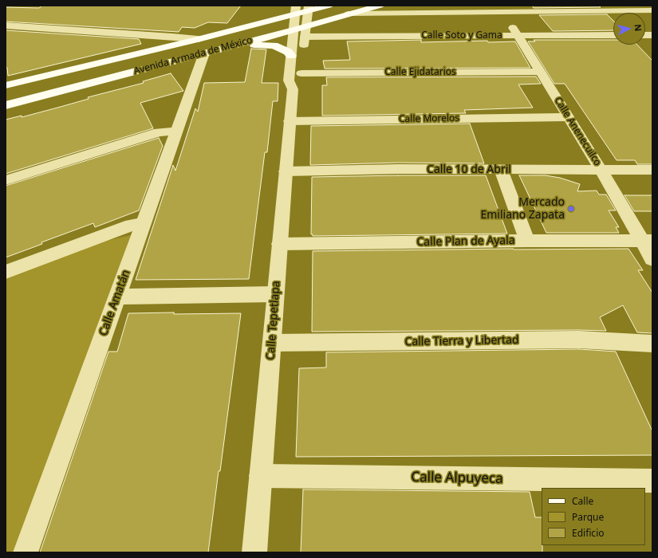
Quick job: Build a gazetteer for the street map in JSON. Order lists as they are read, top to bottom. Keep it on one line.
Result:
{"streets":{"main road":["Avenida Armada de México"],"street":["Calle Soto y Gama","Calle Ejidatarios","Calle Morelos","Calle Anenecuilco","Calle 10 de Abril","Calle Plan de Ayala","Calle Amatán","Calle Tepetlapa","Calle Tierra y Libertad","Calle Alpuyeca"]},"crossings":[["Calle Soto y Gama","Avenida Armada de México"],["Calle Soto y Gama","Calle Anenecuilco"],["Calle Soto y Gama","Calle Tepetlapa"],["Avenida Armada de México","Calle Amatán"],["Avenida Armada de México","Calle Tepetlapa"],["Calle Ejidatarios","Calle Anenecuilco"],["Calle Ejidatarios","Calle Tepetlapa"],["Calle Morelos","Calle Anenecuilco"],["Calle Morelos","Calle Tepetlapa"],["Calle Anenecuilco","Calle 10 de Abril"],["Calle Anenecuilco","Calle Plan de Ayala"],["Calle 10 de Abril","Calle Tepetlapa"],["Calle Plan de Ayala","Calle Tepetlapa"],["Calle Tepetlapa","Calle Tierra y Libertad"],["Calle Tepetlapa","Calle Alpuyeca"]],"places":["Mercado Emiliano Zapata"],"legend":["Calle","Parque","Edificio"],"north":"right"}
